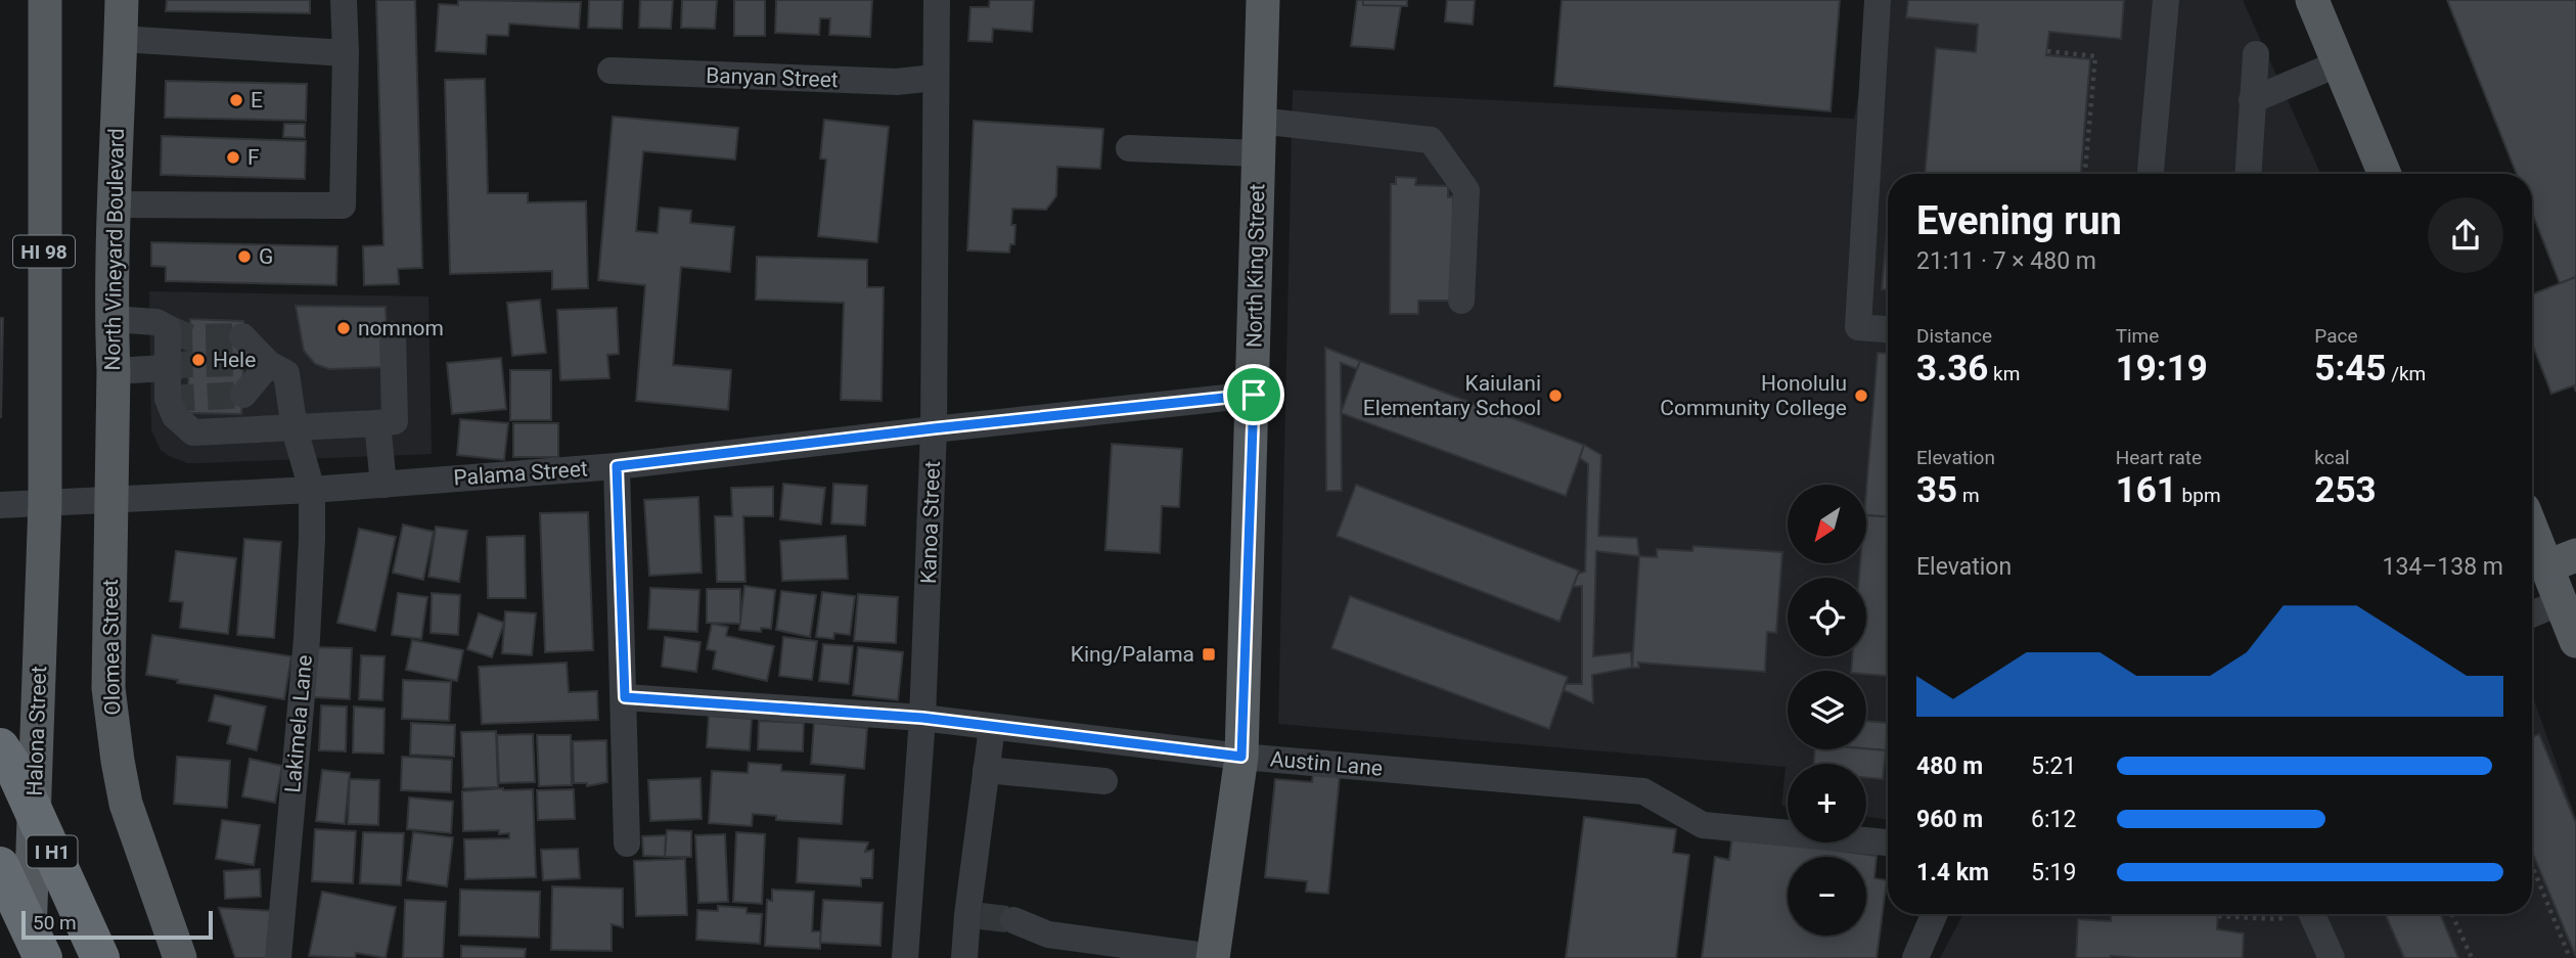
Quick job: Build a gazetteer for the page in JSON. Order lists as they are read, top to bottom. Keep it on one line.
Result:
{"streets":{"highway":["I H1"],"main road":["North Vineyard Boulevard","HI 98","North King Street","Olomea Street","Halona Street"],"street":["Banyan Street","Palama Street","Kanoa Street","Lakimela Lane","Austin Lane"]},"crossings":[["Banyan Street","Kanoa Street"],["North Vineyard Boulevard","Palama Street"],["North Vineyard Boulevard","Olomea Street"],["HI 98","Palama Street"],["HI 98","Halona Street"],["North King Street","Palama Street"],["North King Street","Austin Lane"],["Palama Street","Kanoa Street"],["Palama Street","Olomea Street"],["Palama Street","Lakimela Lane"],["Palama Street","Halona Street"],["Kanoa Street","Austin Lane"]],"places":{"other":["E","F","G","nomnom","Hele","Kaiulani Elementary School","Honolulu Community College"],"transit":["King/Palama"]},"scale_bar":"50 m","north":"bottom left","page":{"heading":["Evening run","21:11 · 7 × 480 m"],"stats":[["Distance","3.36 km"],["Time","19:19"],["Pace","5:45 /km"],["Elevation","35 m"],["Heart rate","161 bpm"],["kcal","253"]],"map_buttons":["+","−"],"chart":["Elevation","134–138 m"],"list":[{"name":"480 m","note":"5:21"},{"name":"960 m","note":"6:12"},{"name":"1.4 km","note":"5:19"}],"scale":"50 m"}}
